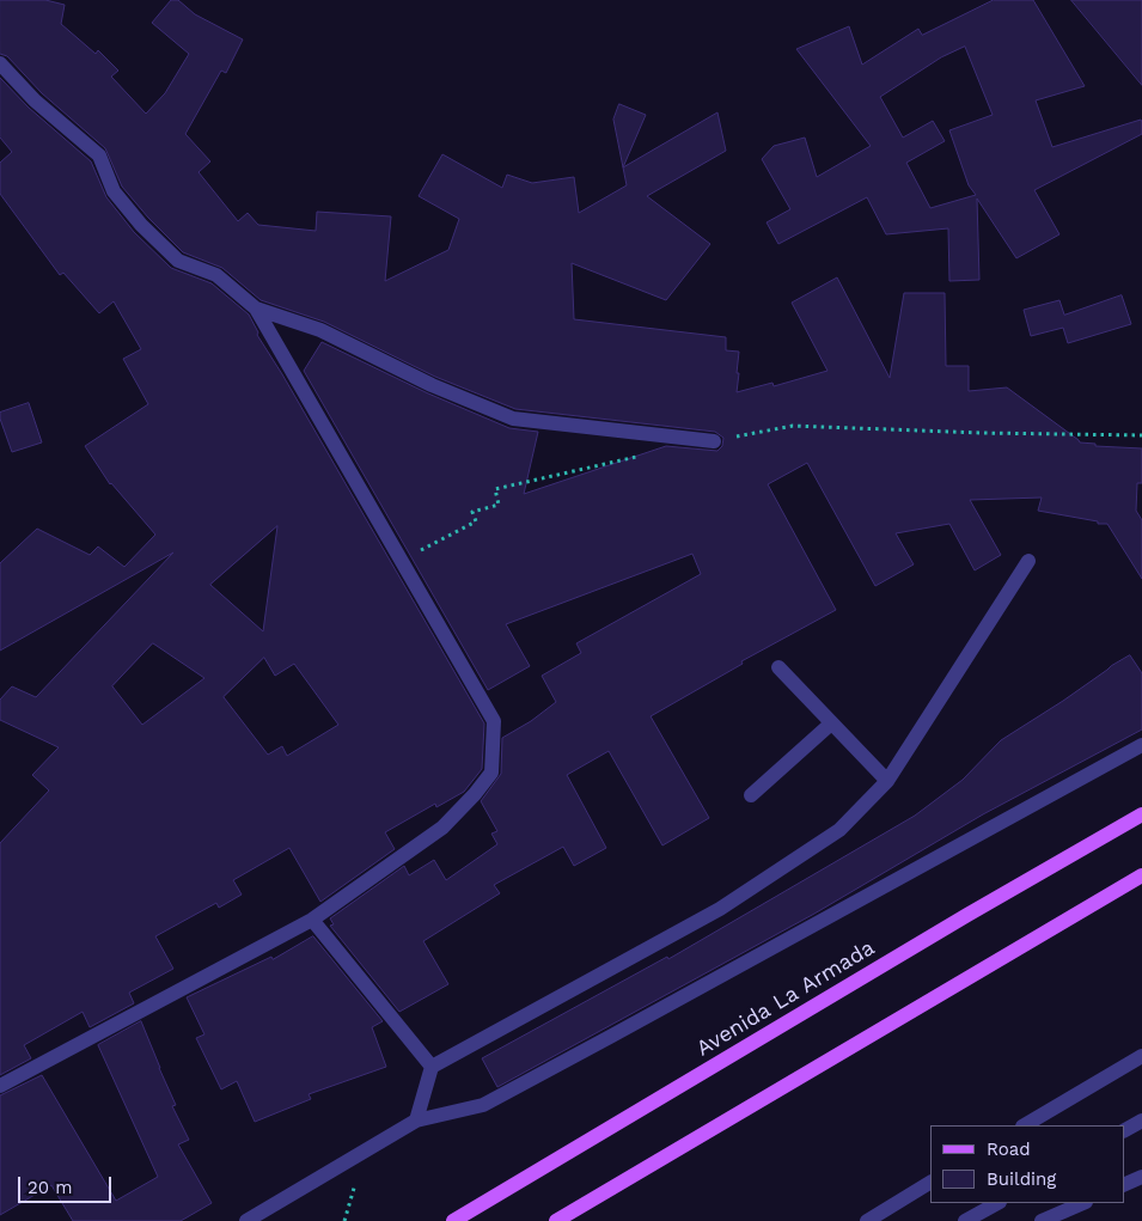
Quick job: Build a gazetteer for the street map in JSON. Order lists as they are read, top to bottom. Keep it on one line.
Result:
{"streets":{"main road":["Avenida La Armada"]},"legend":["Road","Building"],"scale_bar":"20 m"}
